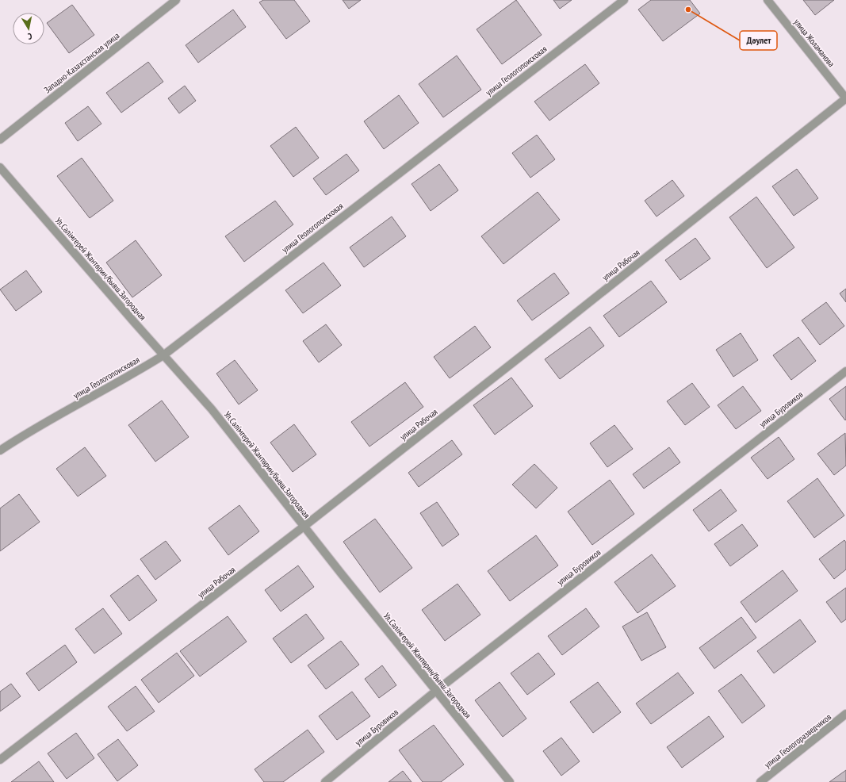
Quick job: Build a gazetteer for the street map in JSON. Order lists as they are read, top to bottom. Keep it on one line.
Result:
{"streets":{"street":["улица Жоламанова","Западно-Казахстанская улица","улица Геологопоисковая","улица Рабочая","Ул.Сәлімгерей Жантөрин/бывш.Загородная","улица Буровиков","улица Геологоразведчиков"]},"crossings":[["улица Жоламанова","улица Рабочая"],["улица Геологопоисковая","Ул.Сәлімгерей Жантөрин/бывш.Загородная"],["улица Рабочая","Ул.Сәлімгерей Жантөрин/бывш.Загородная"],["Ул.Сәлімгерей Жантөрин/бывш.Загородная","улица Буровиков"]],"places":["Дәулет"],"north":"bottom"}
